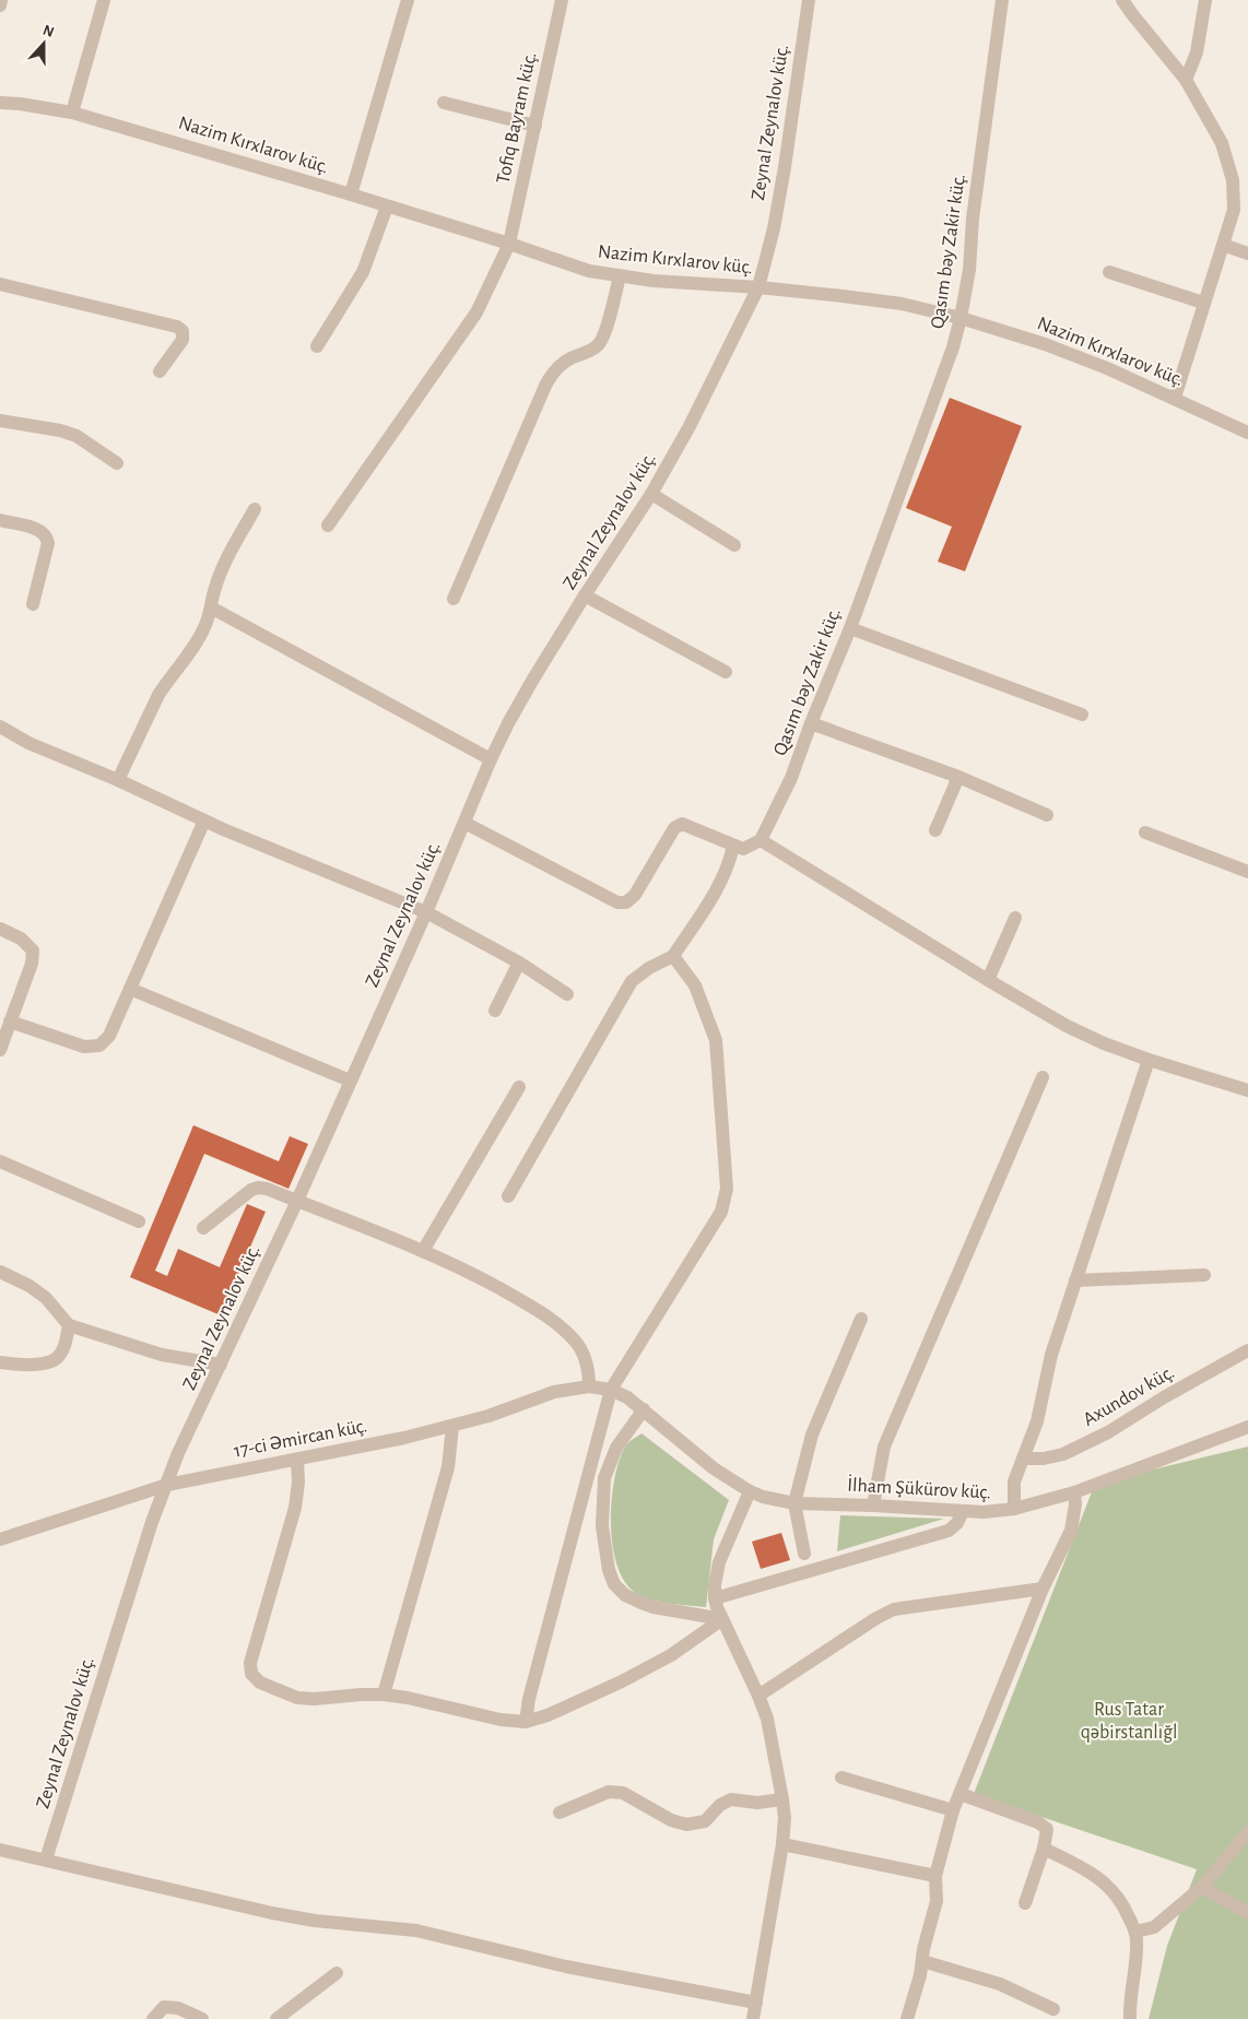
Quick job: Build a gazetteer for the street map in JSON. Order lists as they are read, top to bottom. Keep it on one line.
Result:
{"streets":{"street":["Tofiq Bayram küç.","Zeynal Zeynalov küç.","Nazim Kırxlarov küç.","Qasım bəy Zakir küç.","Axundov küç.","17-ci Əmircan küç.","İlham Şükürov küç."]},"crossings":[["Tofiq Bayram küç.","Nazim Kırxlarov küç."],["Zeynal Zeynalov küç.","Nazim Kırxlarov küç."],["Zeynal Zeynalov küç.","17-ci Əmircan küç."],["Nazim Kırxlarov küç.","Qasım bəy Zakir küç."],["17-ci Əmircan küç.","İlham Şükürov küç."]],"parks":["Rus Tatar qəbirstanlığl"],"north":"top"}
